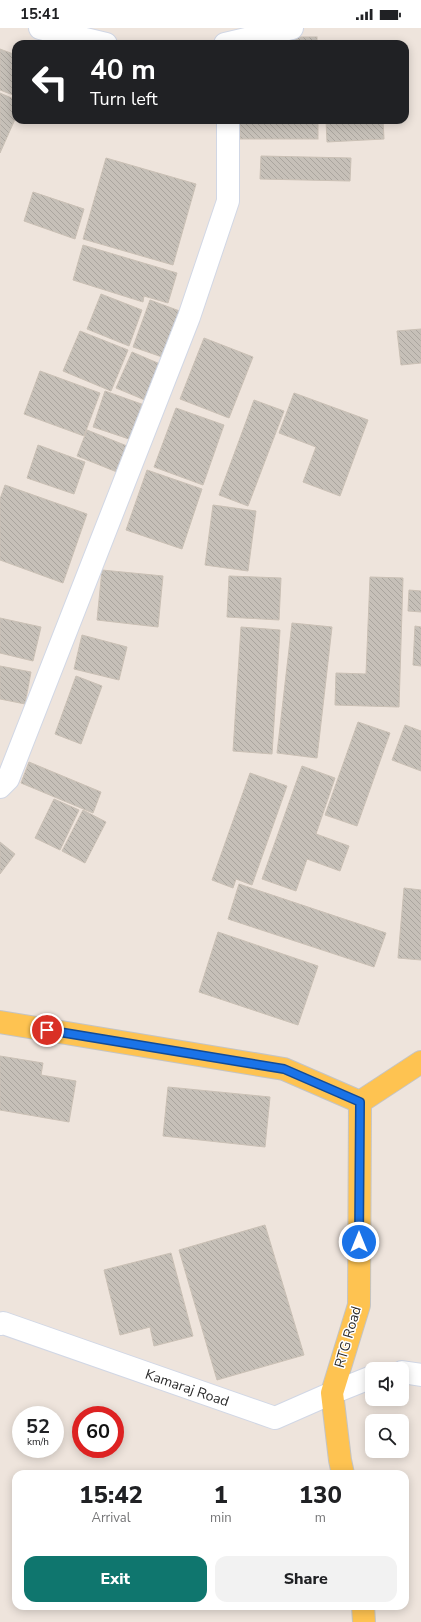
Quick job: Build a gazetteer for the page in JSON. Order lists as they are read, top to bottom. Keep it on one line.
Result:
{"streets":{"main road":["RTG Road"],"street":["Kamaraj Road"]},"crossings":[["RTG Road","Kamaraj Road"]],"page":{"status":"15:41","turn":["40 m","Turn left"],"speed":"52 km/h","limit":"60","eta":["15:42","Arrival","1","min","130","m"],"buttons":["Exit","Share"]}}
